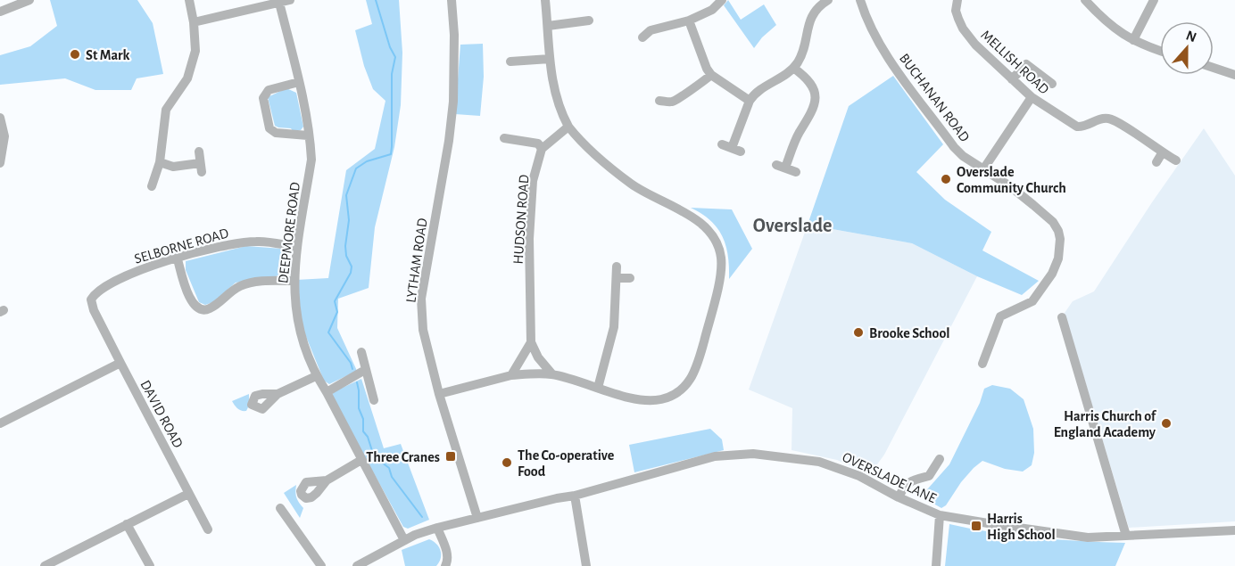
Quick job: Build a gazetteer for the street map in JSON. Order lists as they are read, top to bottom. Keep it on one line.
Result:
{"streets":{"street":["MELLISH ROAD","BUCHANAN ROAD","HUDSON ROAD","DEEPMORE ROAD","SELBORNE ROAD","LYTHAM ROAD","DAVID ROAD","OVERSLADE LANE"]},"crossings":[["DEEPMORE ROAD","SELBORNE ROAD"],["DEEPMORE ROAD","OVERSLADE LANE"],["SELBORNE ROAD","DAVID ROAD"],["LYTHAM ROAD","OVERSLADE LANE"]],"districts":["Overslade"],"places":{"other":["St Mark","Overslade Community Church","Brooke School","Harris Church of England Academy","The Co-operative Food"],"transit":["Three Cranes","Harris High School"]},"north":"top"}
